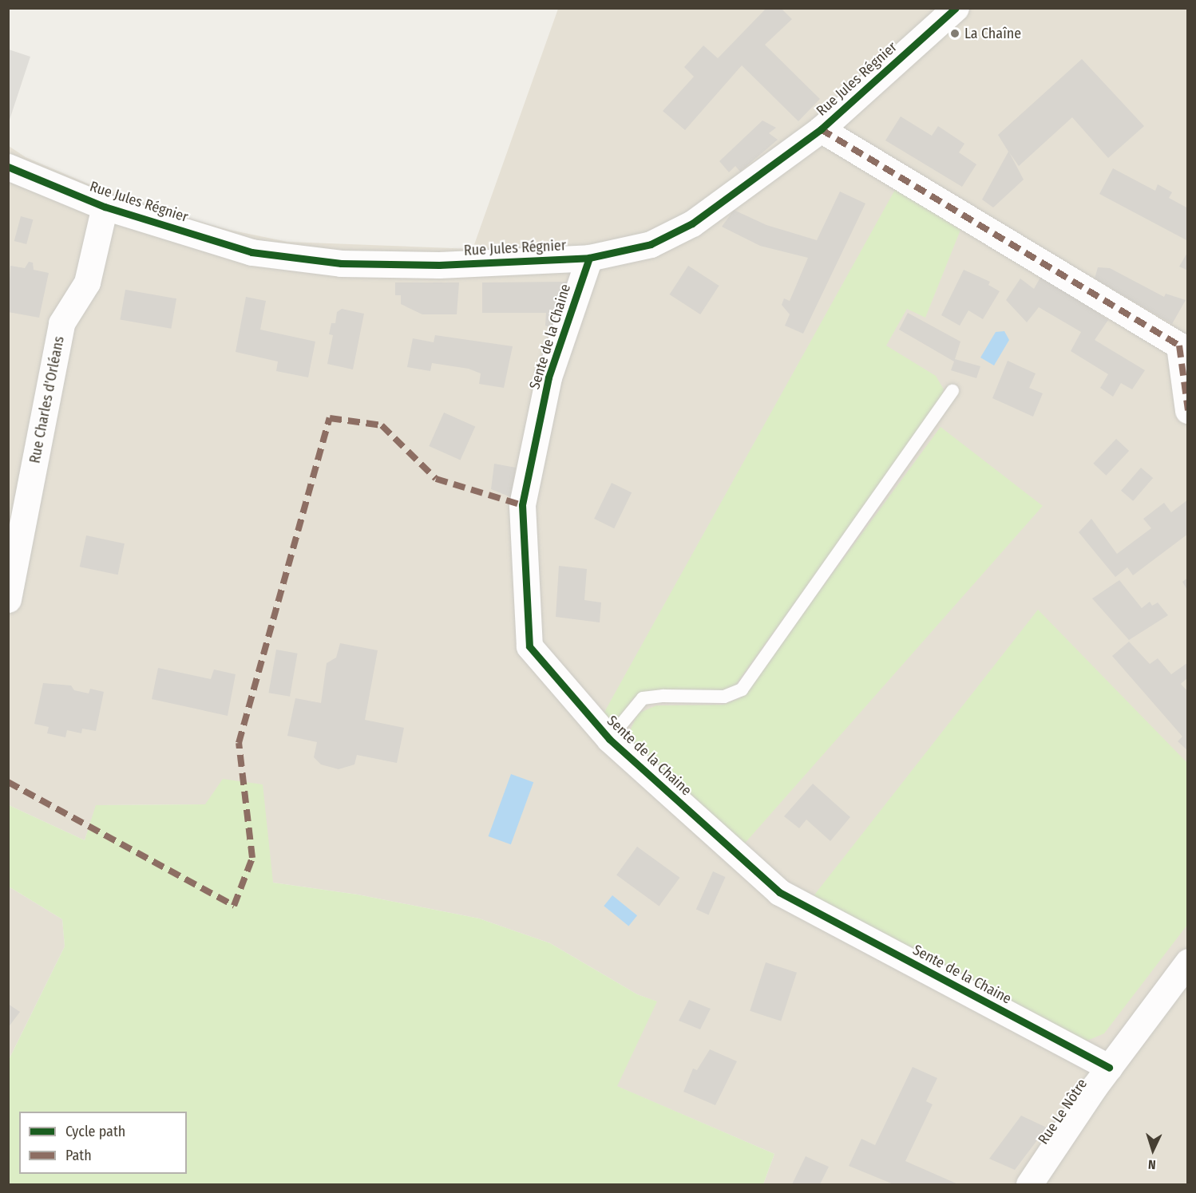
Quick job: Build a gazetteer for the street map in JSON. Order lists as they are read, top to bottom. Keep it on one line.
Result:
{"streets":{"street":["Rue Jules Régnier","Sente de la Chaine","Rue Charles d'Orléans","Rue Le Nôtre"]},"crossings":[["Rue Jules Régnier","Sente de la Chaine"],["Rue Jules Régnier","Rue Charles d'Orléans"],["Sente de la Chaine","Rue Le Nôtre"]],"places":["La Chaîne"],"legend":["Cycle path","Path"],"north":"bottom"}
